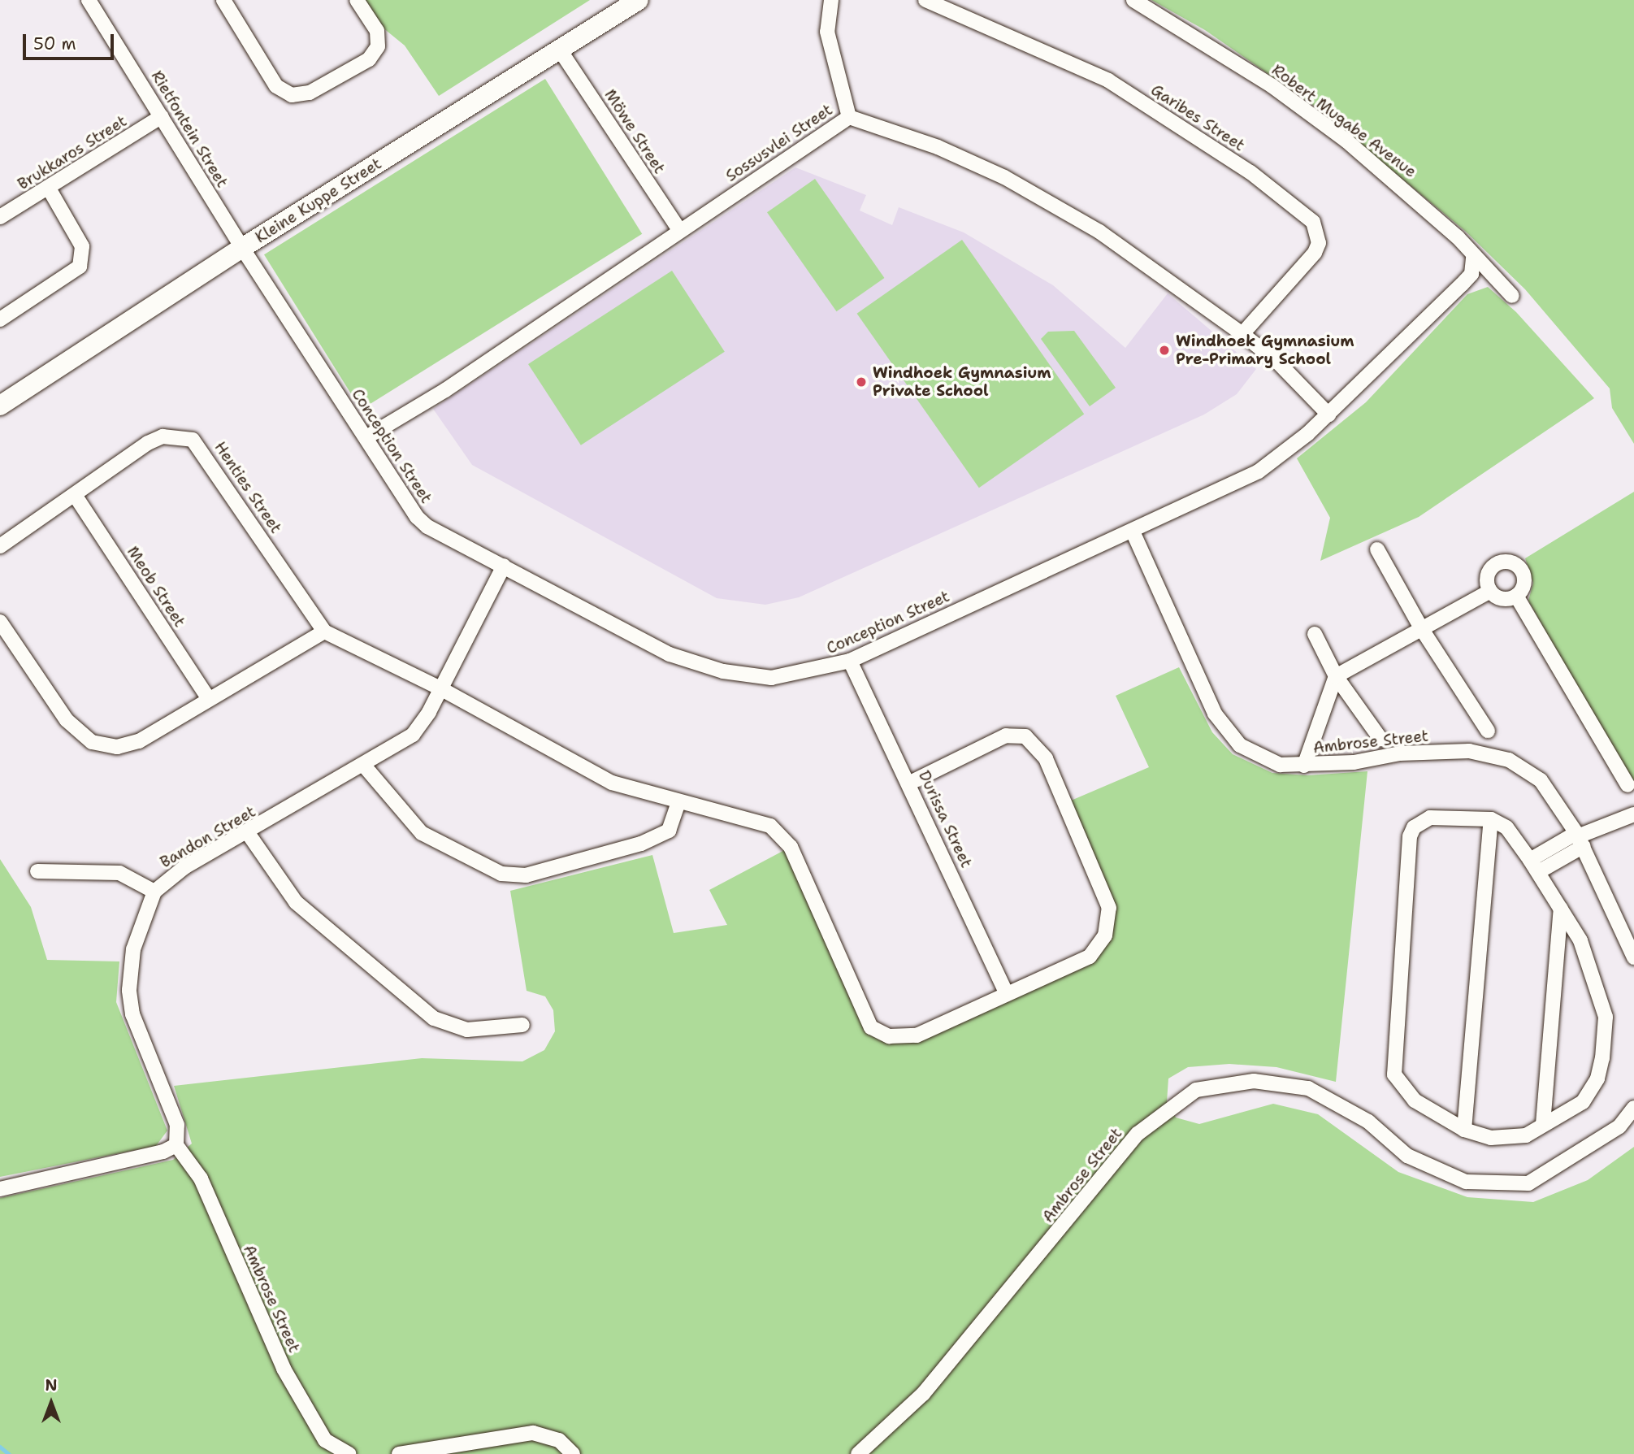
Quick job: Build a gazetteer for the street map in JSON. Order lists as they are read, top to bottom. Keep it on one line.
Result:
{"streets":{"street":["Garibes Street","Robert Mugabe Avenue","Rietfontein Street","Möwe Street","Sossusvlei Street","Brukkaros Street","Kleine Kuppe Street","Conception Street","Henties Street","Meob Street","Ambrose Street","Durissa Street","Bandon Street"]},"crossings":[["Garibes Street","Sossusvlei Street"],["Robert Mugabe Avenue","Conception Street"],["Rietfontein Street","Brukkaros Street"],["Rietfontein Street","Kleine Kuppe Street"],["Rietfontein Street","Conception Street"],["Möwe Street","Sossusvlei Street"],["Möwe Street","Kleine Kuppe Street"],["Sossusvlei Street","Conception Street"],["Kleine Kuppe Street","Conception Street"],["Conception Street","Ambrose Street"],["Conception Street","Durissa Street"],["Conception Street","Bandon Street"],["Henties Street","Meob Street"],["Henties Street","Durissa Street"],["Henties Street","Bandon Street"],["Ambrose Street","Bandon Street"]],"places":["Windhoek Gymnasium Pre-Primary School","Windhoek Gymnasium Private School"],"scale_bar":"50 m","north":"top"}
